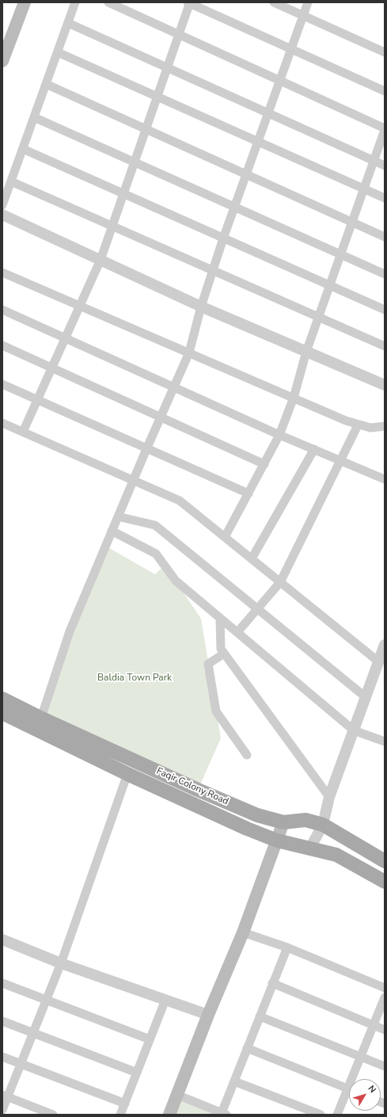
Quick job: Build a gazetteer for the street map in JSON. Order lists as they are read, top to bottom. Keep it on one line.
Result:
{"streets":{"main road":["Faqir Colony Road"]},"parks":["Baldia Town Park"],"north":"top right"}
